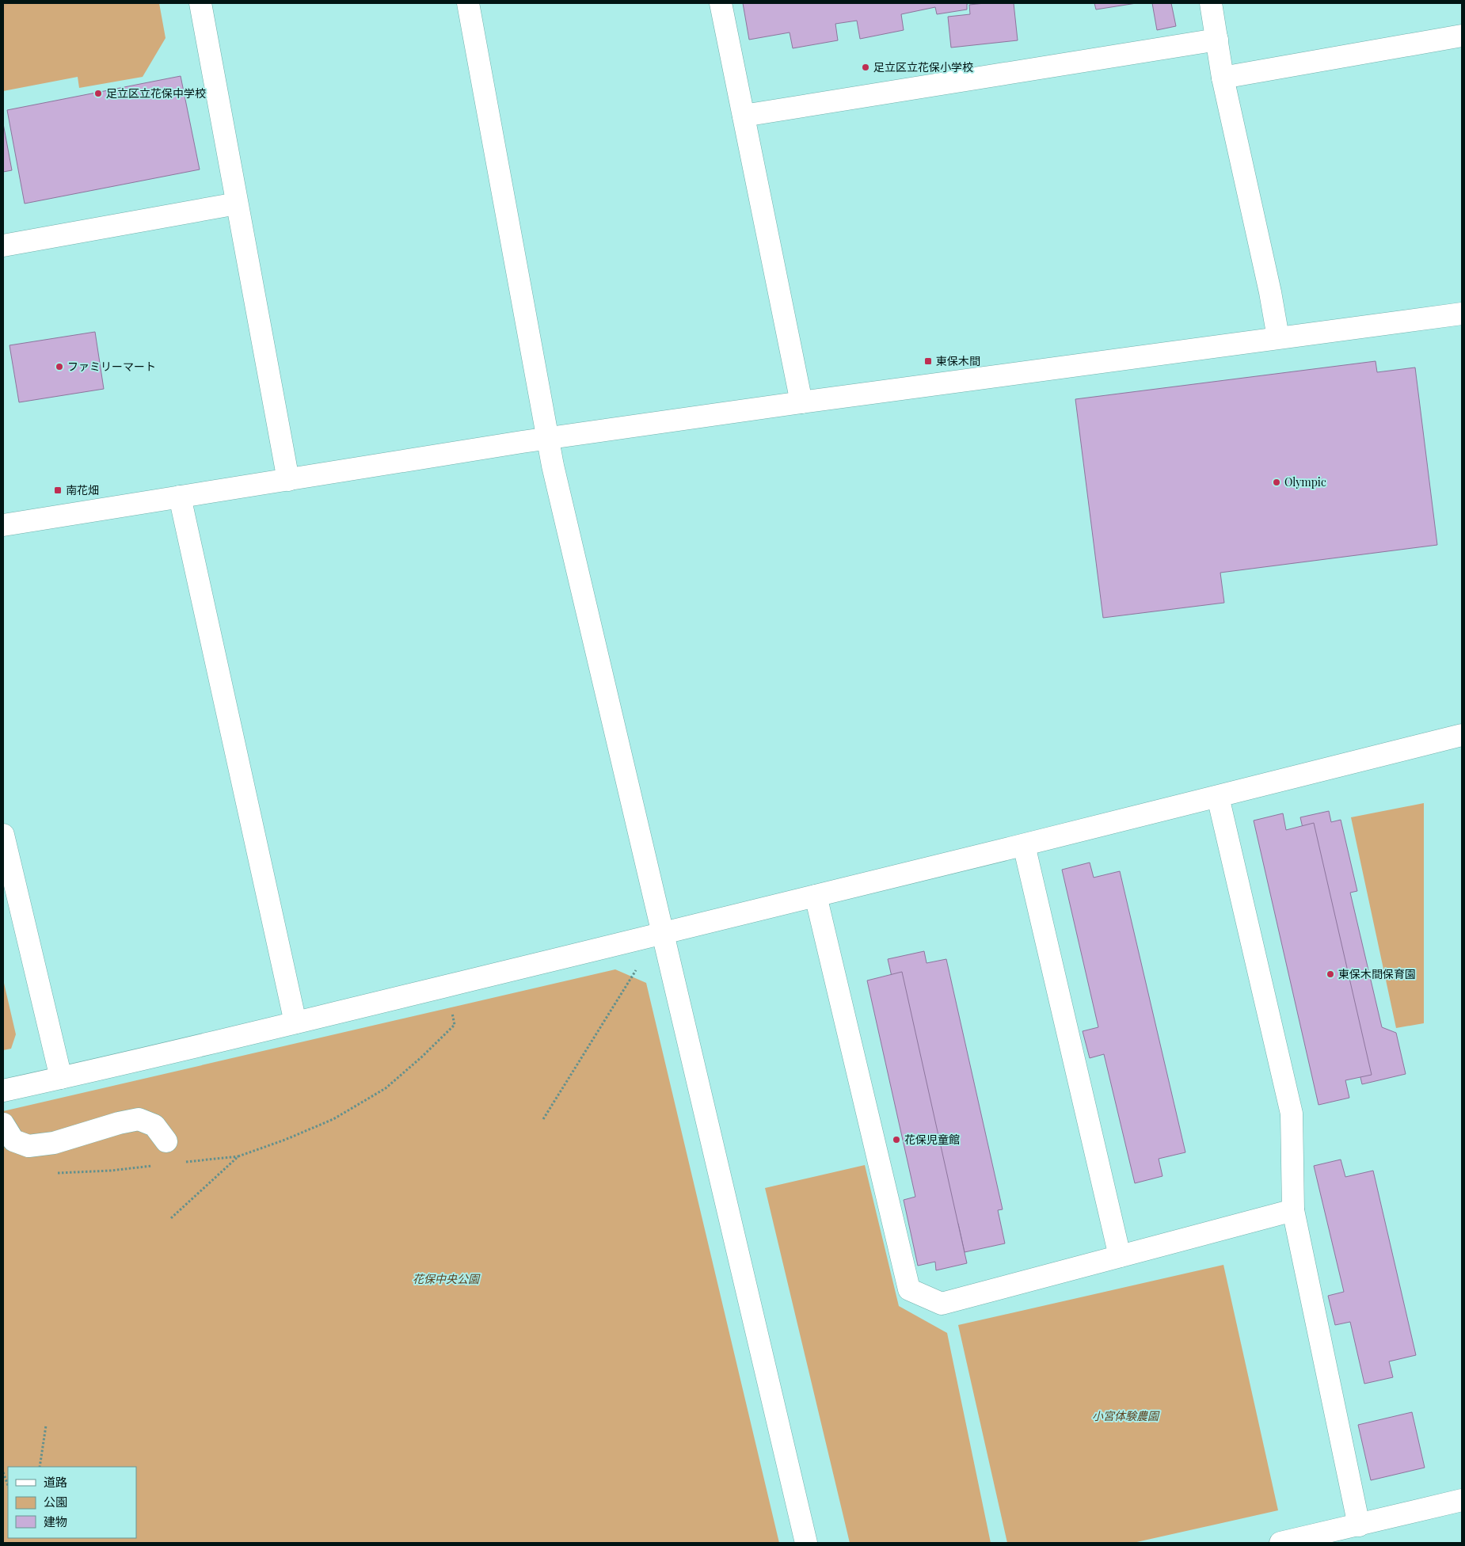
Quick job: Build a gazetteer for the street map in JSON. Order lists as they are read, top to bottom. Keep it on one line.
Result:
{"parks":["花保中央公園","小宮体験農園"],"places":{"other":["足立区立花保小学校","足立区立花保中学校","ファミリーマート","Olympic","東保木間保育園","花保児童館"],"transit":["東保木間","南花畑"]},"legend":["道路","公園","建物"]}
